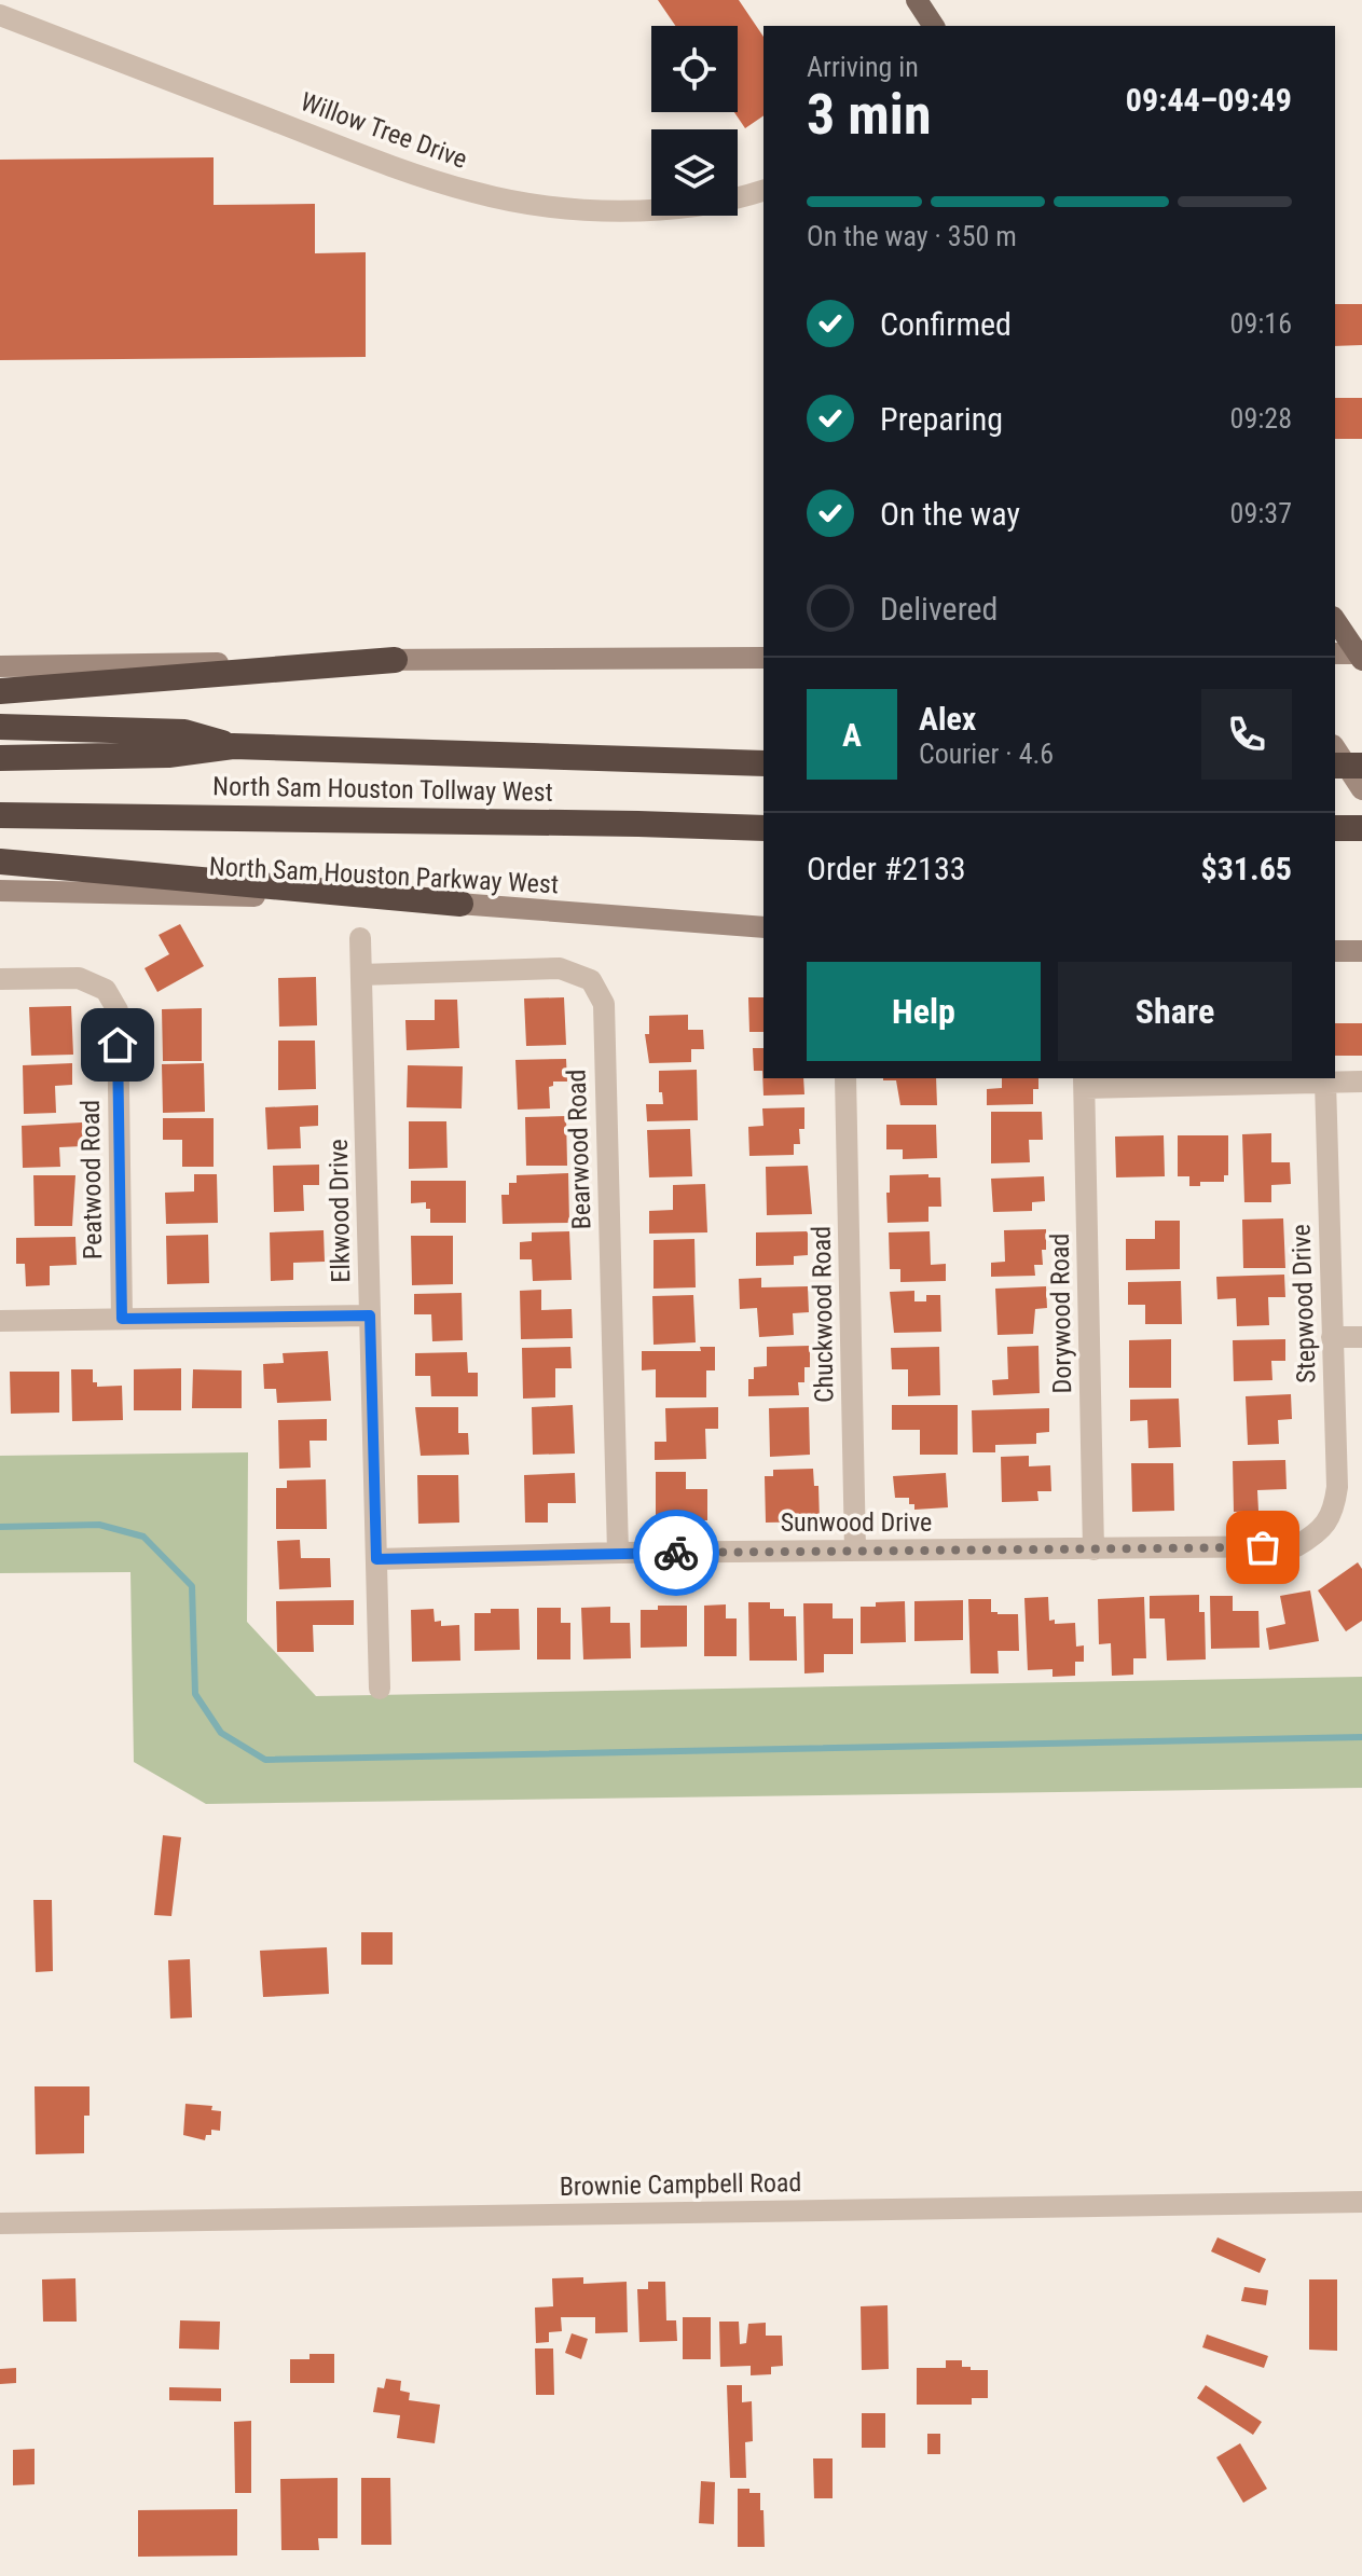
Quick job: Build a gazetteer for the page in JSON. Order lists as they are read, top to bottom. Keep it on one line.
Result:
{"streets":{"highway":["North Sam Houston Tollway West"],"main road":["North Sam Houston Parkway West"],"street":["Willow Tree Drive","Bearwood Road","Peatwood Road","Elkwood Drive","Stepwood Drive","Dorywood Road","Chuckwood Road","Sunwood Drive","Brownie Campbell Road"]},"crossings":[["Bearwood Road","Elkwood Drive"],["Bearwood Road","Sunwood Drive"],["Elkwood Drive","Sunwood Drive"],["Stepwood Drive","Sunwood Drive"],["Dorywood Road","Sunwood Drive"],["Chuckwood Road","Sunwood Drive"]],"page":{"heading":["3 min","Arriving in","09:44–09:49"],"panel":["Alex","Courier · 4.6","Order #2133","$31.65"],"bar":"On the way · 350 m","list":[["Confirmed","09:16"],["Preparing","09:28"],["On the way","09:37"],"Delivered"],"round":"A","buttons":["Help","Share"]}}
